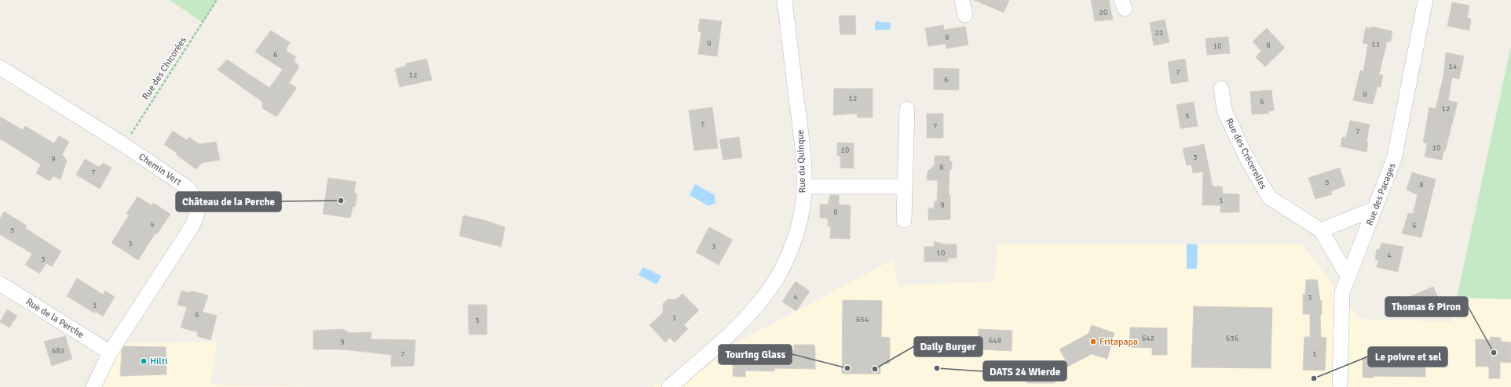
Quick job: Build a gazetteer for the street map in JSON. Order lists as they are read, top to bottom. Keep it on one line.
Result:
{"streets":{"street":["Rue des Crécerelles","Rue du Quinque","Chemin Vert","Rue des Pacages","Rue de la Perche"],"path":["Rue des Chicorées"]},"crossings":[["Rue des Chicorées","Chemin Vert"],["Rue des Crécerelles","Rue des Pacages"],["Chemin Vert","Rue de la Perche"]],"places":["Château de la Perche","Fritapapa","Thomas & Piron","Hilti","Touring Glass","DATS 24 Wierde","Daily Burger","Le poivre et sel"],"house_numbers":["20","22","8","9","11","8","10","6","14","7","12","6","9","12","6","12","5","7","7","7","10","10","3","9","8","7","5","8","1","9","8","5","6","5","3","3","10","4","3","4","3","1","6","1","654","5","642","636","648","9","682","7","1"]}
